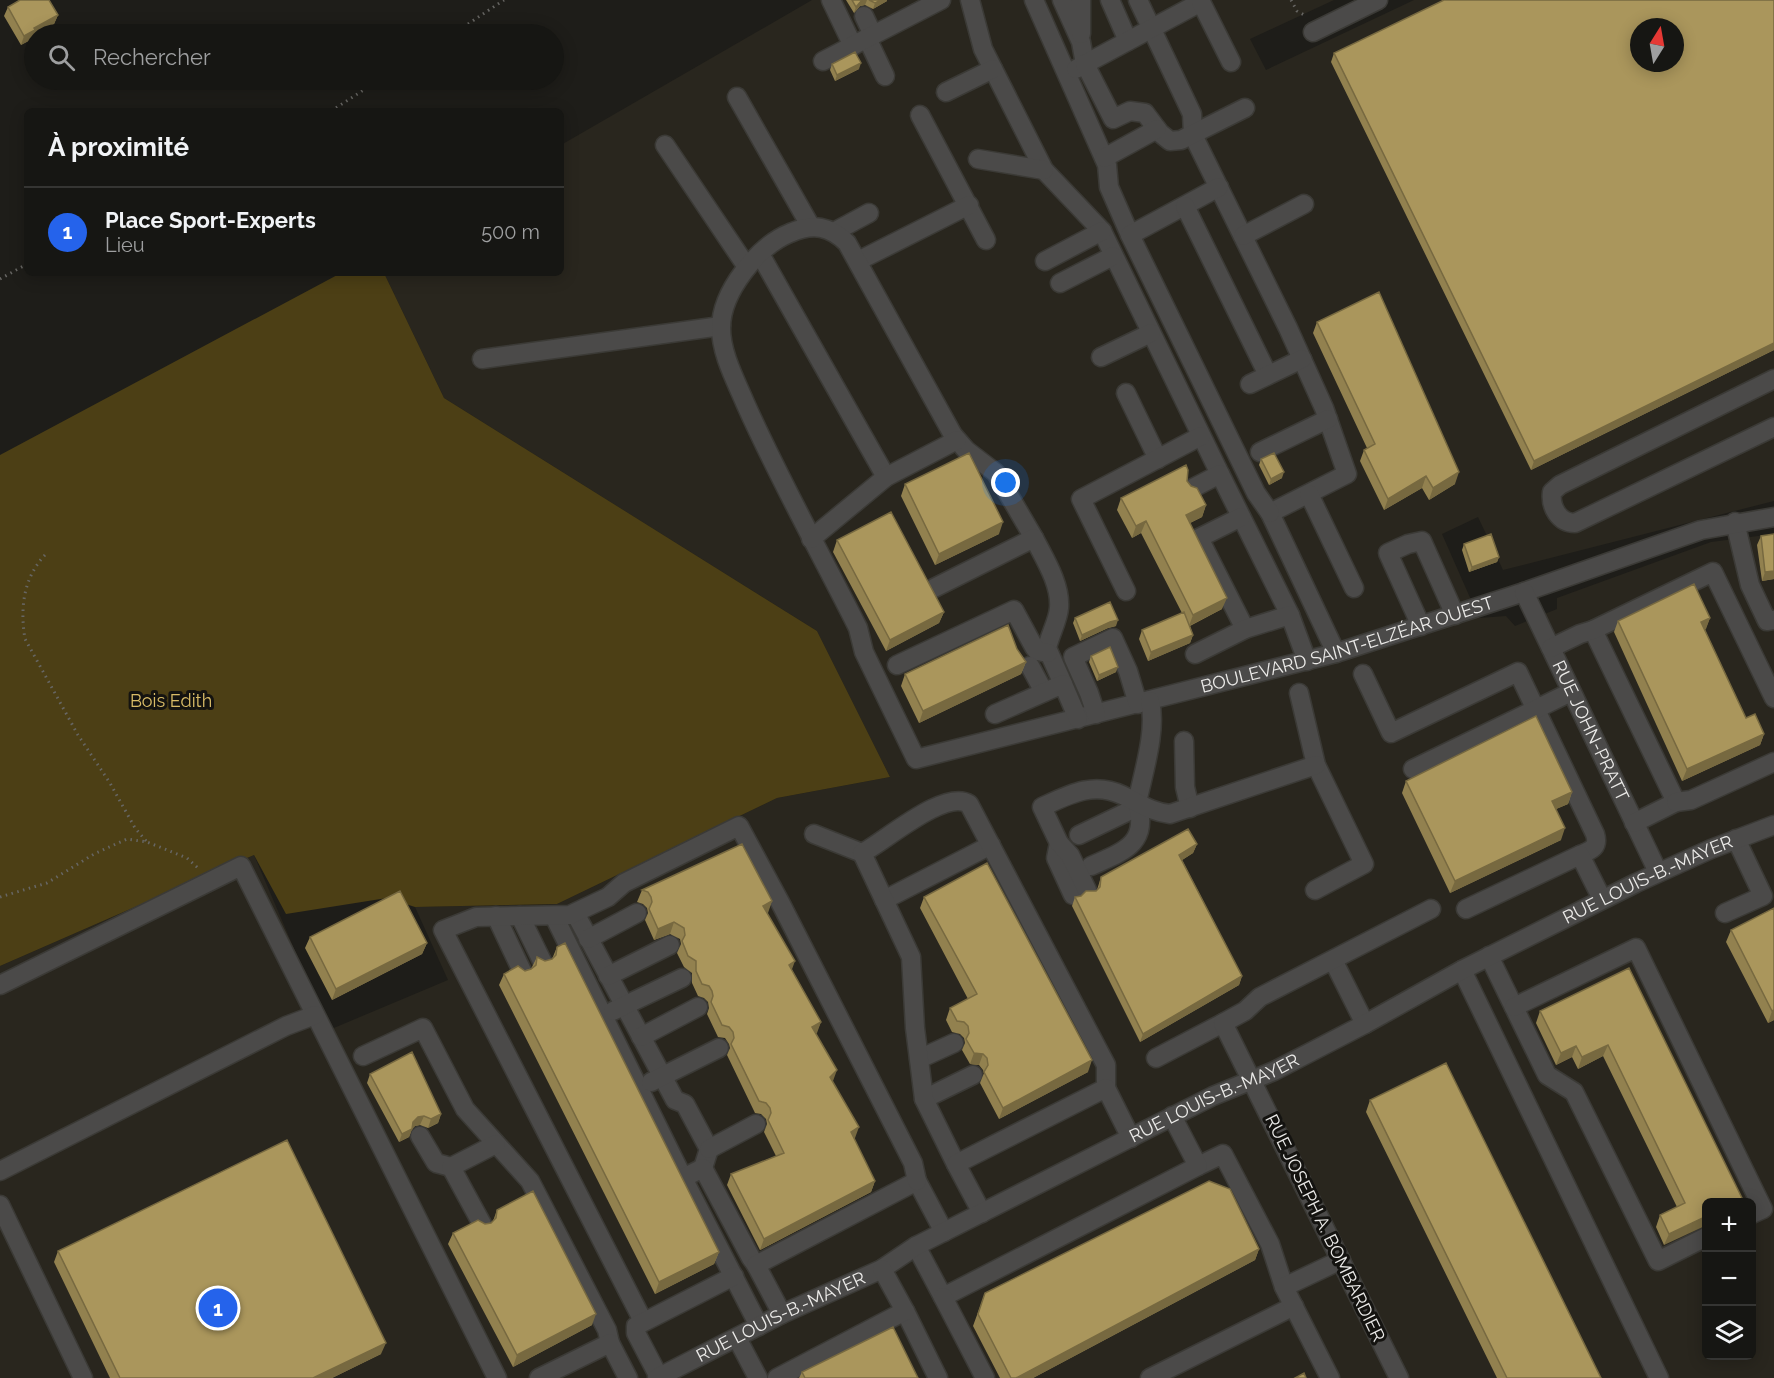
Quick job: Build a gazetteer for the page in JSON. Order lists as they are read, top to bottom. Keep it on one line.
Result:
{"streets":{"street":["BOULEVARD SAINT-ELZÉAR OUEST","RUE JOHN-PRATT","RUE LOUIS-B.-MAYER","RUE JOSEPH A. BOMBARDIER"]},"crossings":[["BOULEVARD SAINT-ELZÉAR OUEST","RUE JOHN-PRATT"],["RUE JOHN-PRATT","RUE LOUIS-B.-MAYER"],["RUE LOUIS-B.-MAYER","RUE JOSEPH A. BOMBARDIER"]],"parks":["Bois Edith"],"north":"top","page":{"search":"Rechercher","heading":"À proximité","list":[{"mark":"1","name":"Place Sport-Experts","note":"Lieu","value":"500 m"}],"map_buttons":["+","−"],"pins":"1"}}
